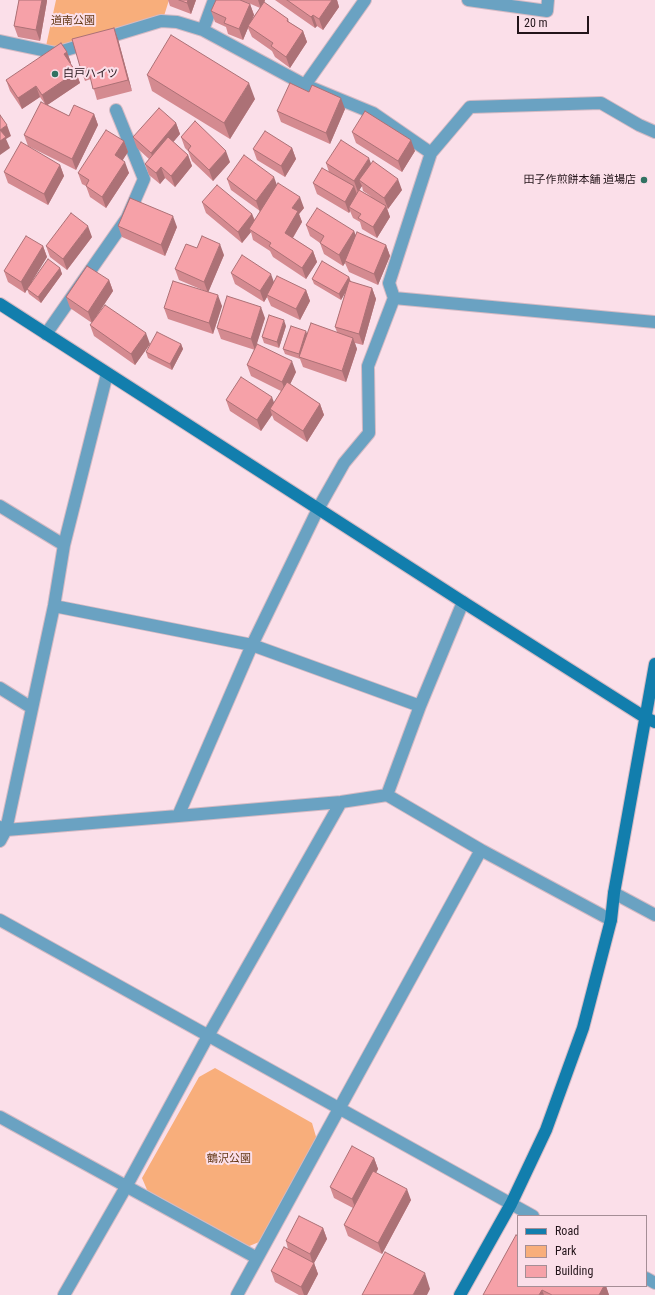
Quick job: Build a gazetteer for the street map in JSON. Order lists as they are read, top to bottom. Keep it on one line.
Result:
{"parks":["道南公園","鶴沢公園"],"places":["白戸ハイツ","田子作煎餅本舗 道場店"],"legend":["Road","Park","Building"],"scale_bar":"20 m"}
